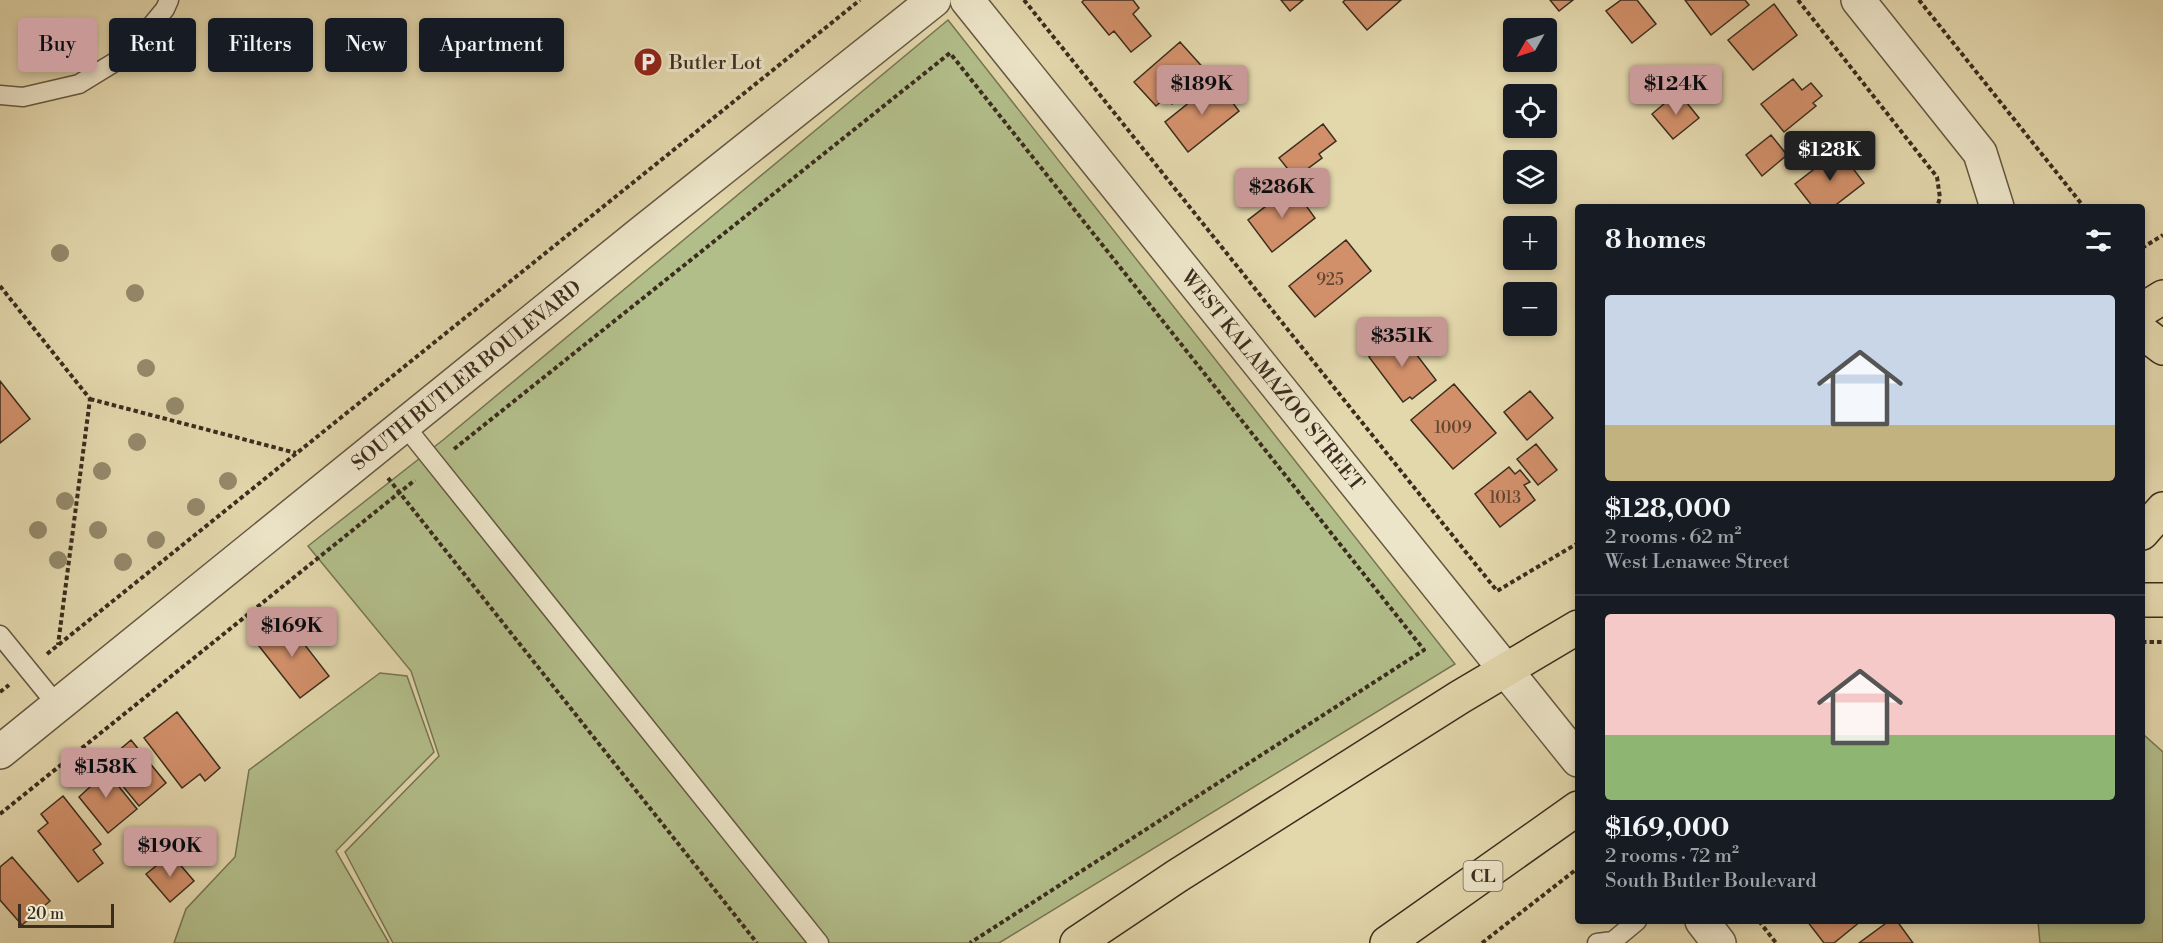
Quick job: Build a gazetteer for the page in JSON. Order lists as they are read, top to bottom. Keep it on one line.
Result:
{"streets":{"main road":["CL"],"street":["SOUTH BUTLER BOULEVARD","WEST KALAMAZOO STREET"]},"places":{"parking":["Butler Lot"]},"house_numbers":["925","1009","1013"],"scale_bar":"20 m","north":"bottom left","page":{"map_buttons":["+","−"],"chip":["Buy","Rent","Filters","New","Apartment"],"price":["$189K","$124K","$128K","$286K","$351K","$169K","$158K","$190K"],"heading":"8 homes","list":[{"name":"$128,000","note":"2 rooms · 62 m² · West Lenawee Street"},{"name":"$169,000","note":"2 rooms · 72 m² · South Butler Boulevard"}],"scale":"20 m"}}
